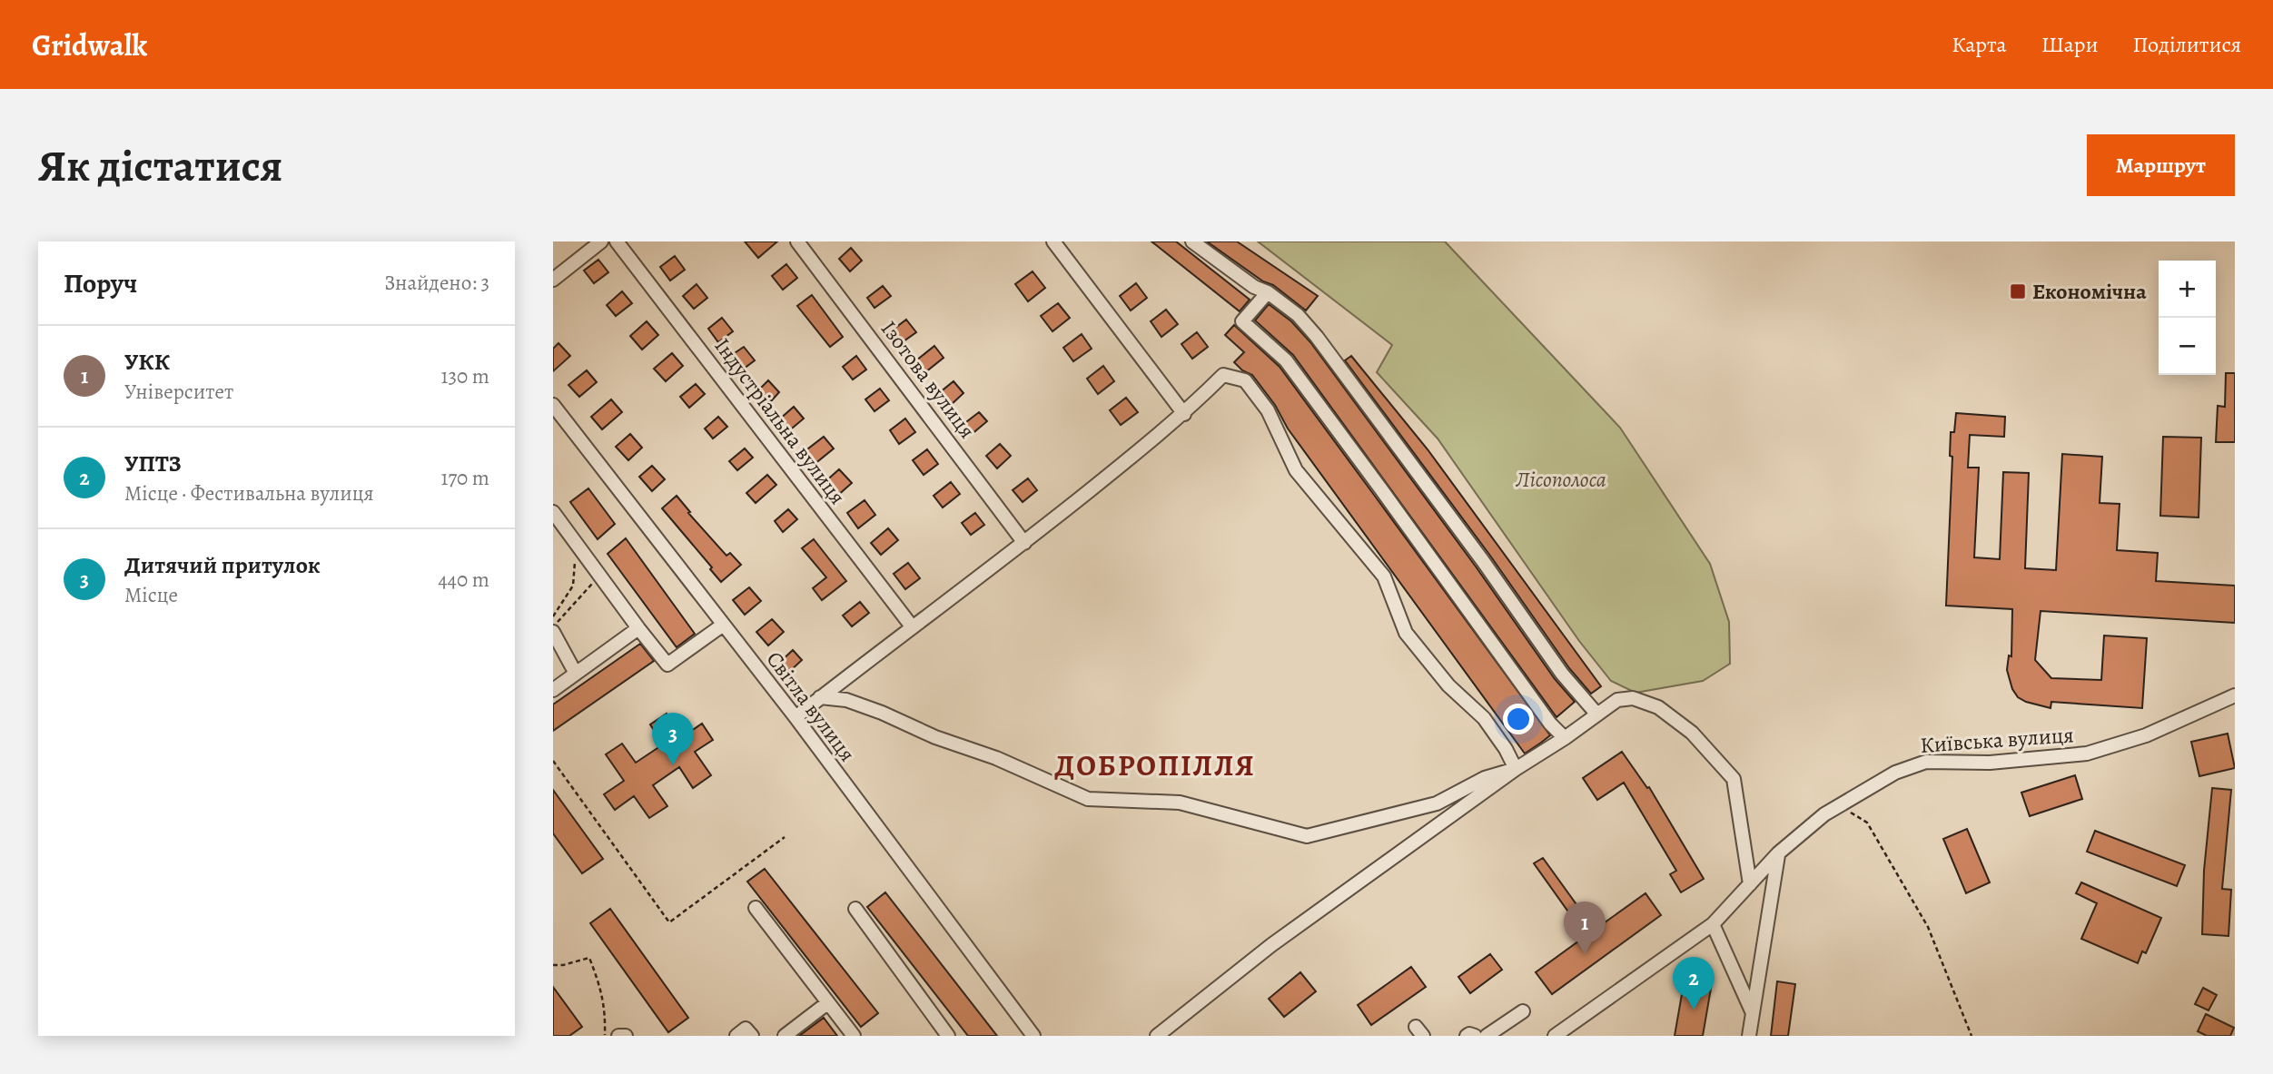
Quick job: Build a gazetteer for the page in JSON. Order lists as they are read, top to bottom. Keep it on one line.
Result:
{"streets":{"street":["Ізотова вулиця","Індустріальна вулиця","Світла вулиця","Київська вулиця"]},"districts":["ДОБРОПІЛЛЯ"],"parks":["Лісополоса"],"places":{"transit":["Економічна"]},"page":{"header":"Gridwalk","nav":["Карта","Шари","Поділитися"],"buttons":"Маршрут","title":"Як дістатися","heading":["Поруч","Знайдено: 3"],"map_buttons":["+","−"],"list":[{"mark":"1","name":"УКК","note":"Університет","value":"130 m"},{"mark":"2","name":"УПТЗ","note":"Місце · Фестивальна вулиця","value":"170 m"},{"mark":"3","name":"Дитячий притулок","note":"Місце","value":"440 m"}],"pins":["3","1","2"]}}
